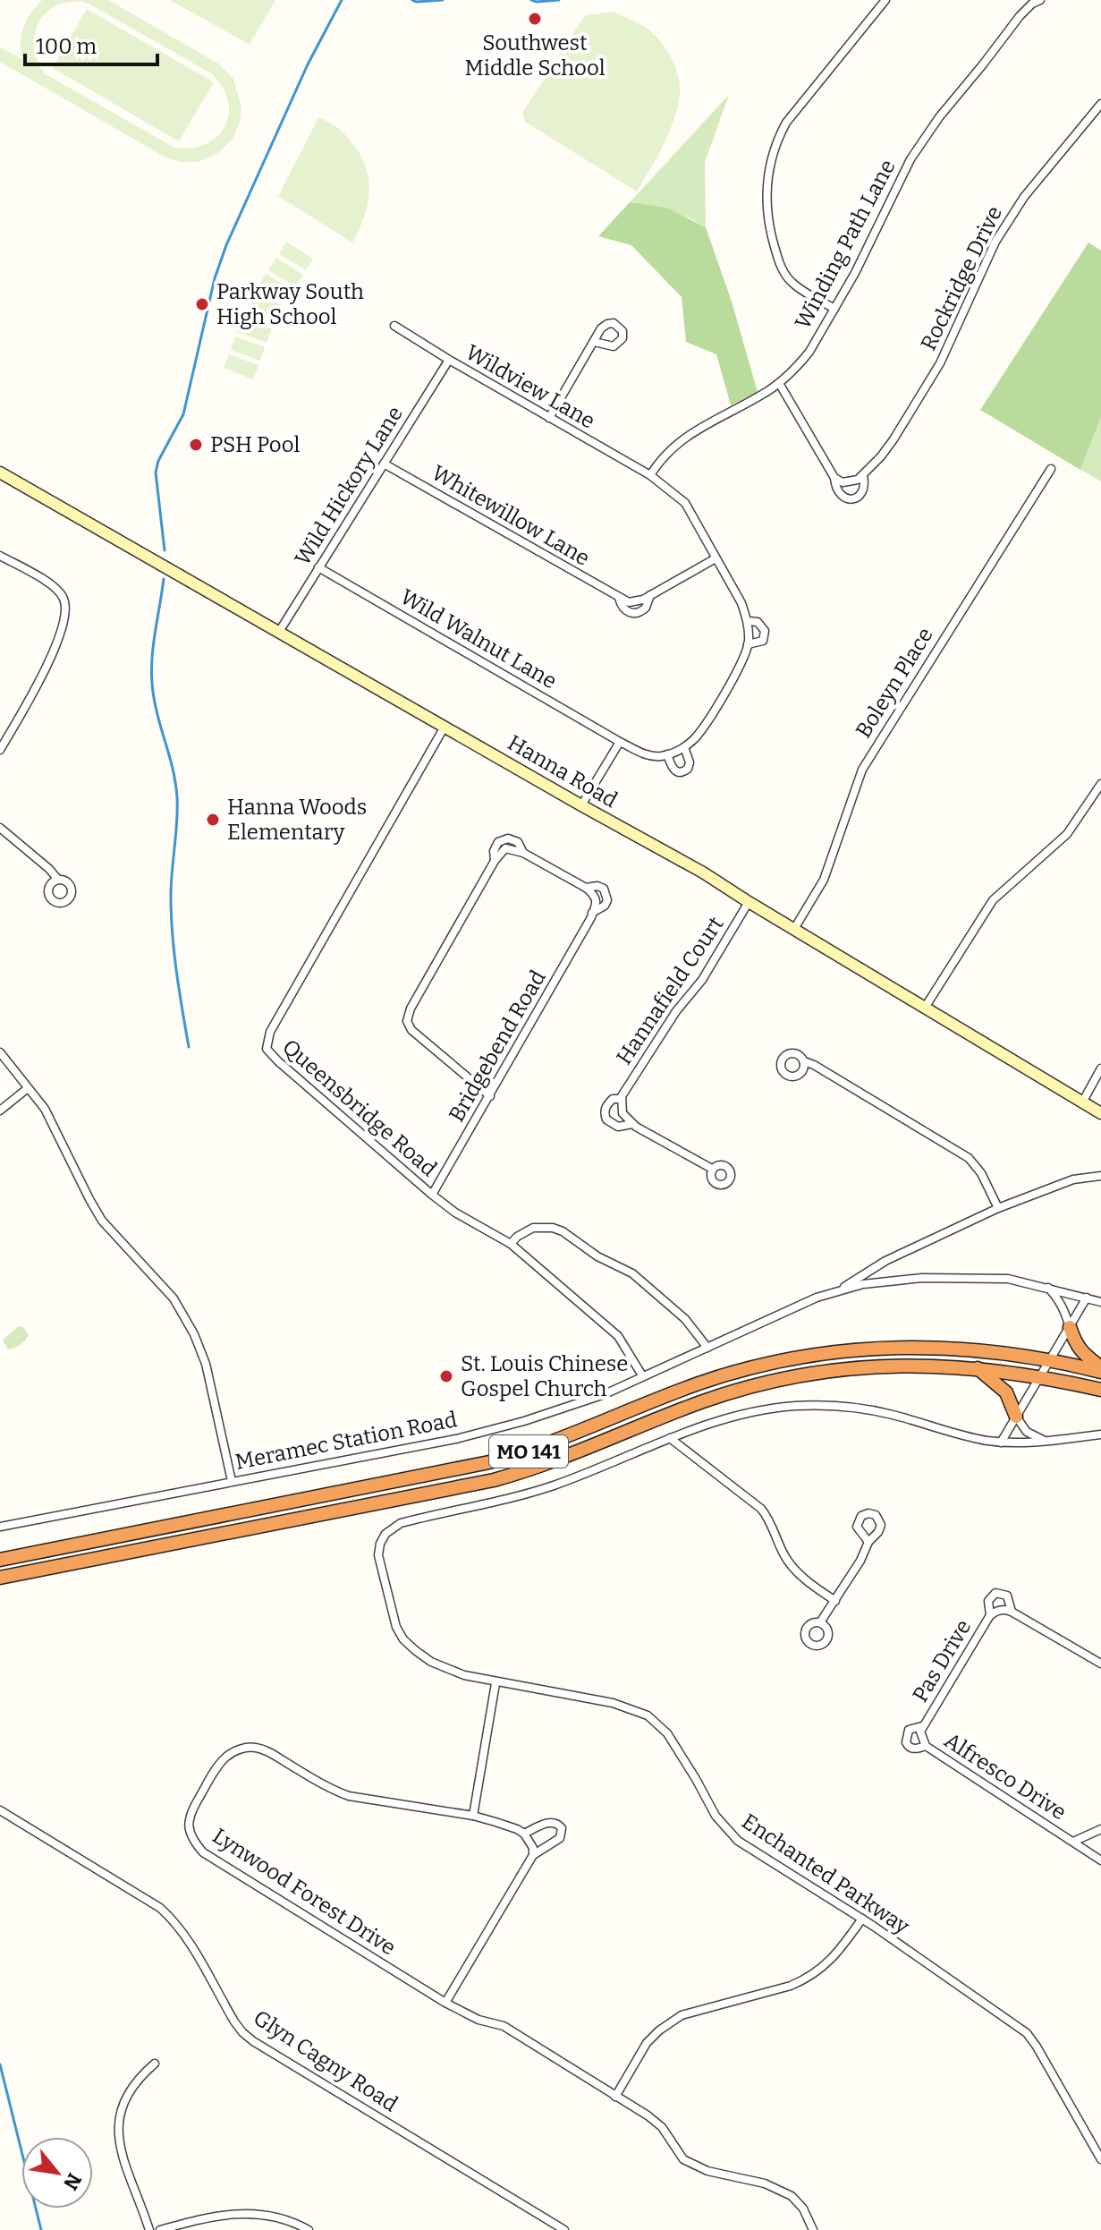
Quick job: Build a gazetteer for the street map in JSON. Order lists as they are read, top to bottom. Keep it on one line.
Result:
{"streets":{"highway":["MO 141"],"street":["Winding Path Lane","Rockridge Drive","Wildview Lane","Wild Hickory Lane","Whitewillow Lane","Wild Walnut Lane","Boleyn Place","Hanna Road","Hannafield Court","Bridgebend Road","Queensbridge Road","Meramec Station Road","Pas Drive","Alfresco Drive","Enchanted Parkway","Lynwood Forest Drive","Glyn Cagny Road"]},"crossings":[["Winding Path Lane","Wildview Lane"],["Wildview Lane","Wild Hickory Lane"],["Wild Hickory Lane","Whitewillow Lane"],["Wild Hickory Lane","Wild Walnut Lane"],["Wild Hickory Lane","Hanna Road"],["Boleyn Place","Hanna Road"],["Hanna Road","Hannafield Court"],["Hanna Road","Queensbridge Road"],["Bridgebend Road","Queensbridge Road"],["Queensbridge Road","Meramec Station Road"],["Pas Drive","Alfresco Drive"]],"places":["Southwest Middle School","Parkway South High School","PSH Pool","Hanna Woods Elementary","St. Louis Chinese Gospel Church"],"scale_bar":"100 m","north":"bottom right"}
